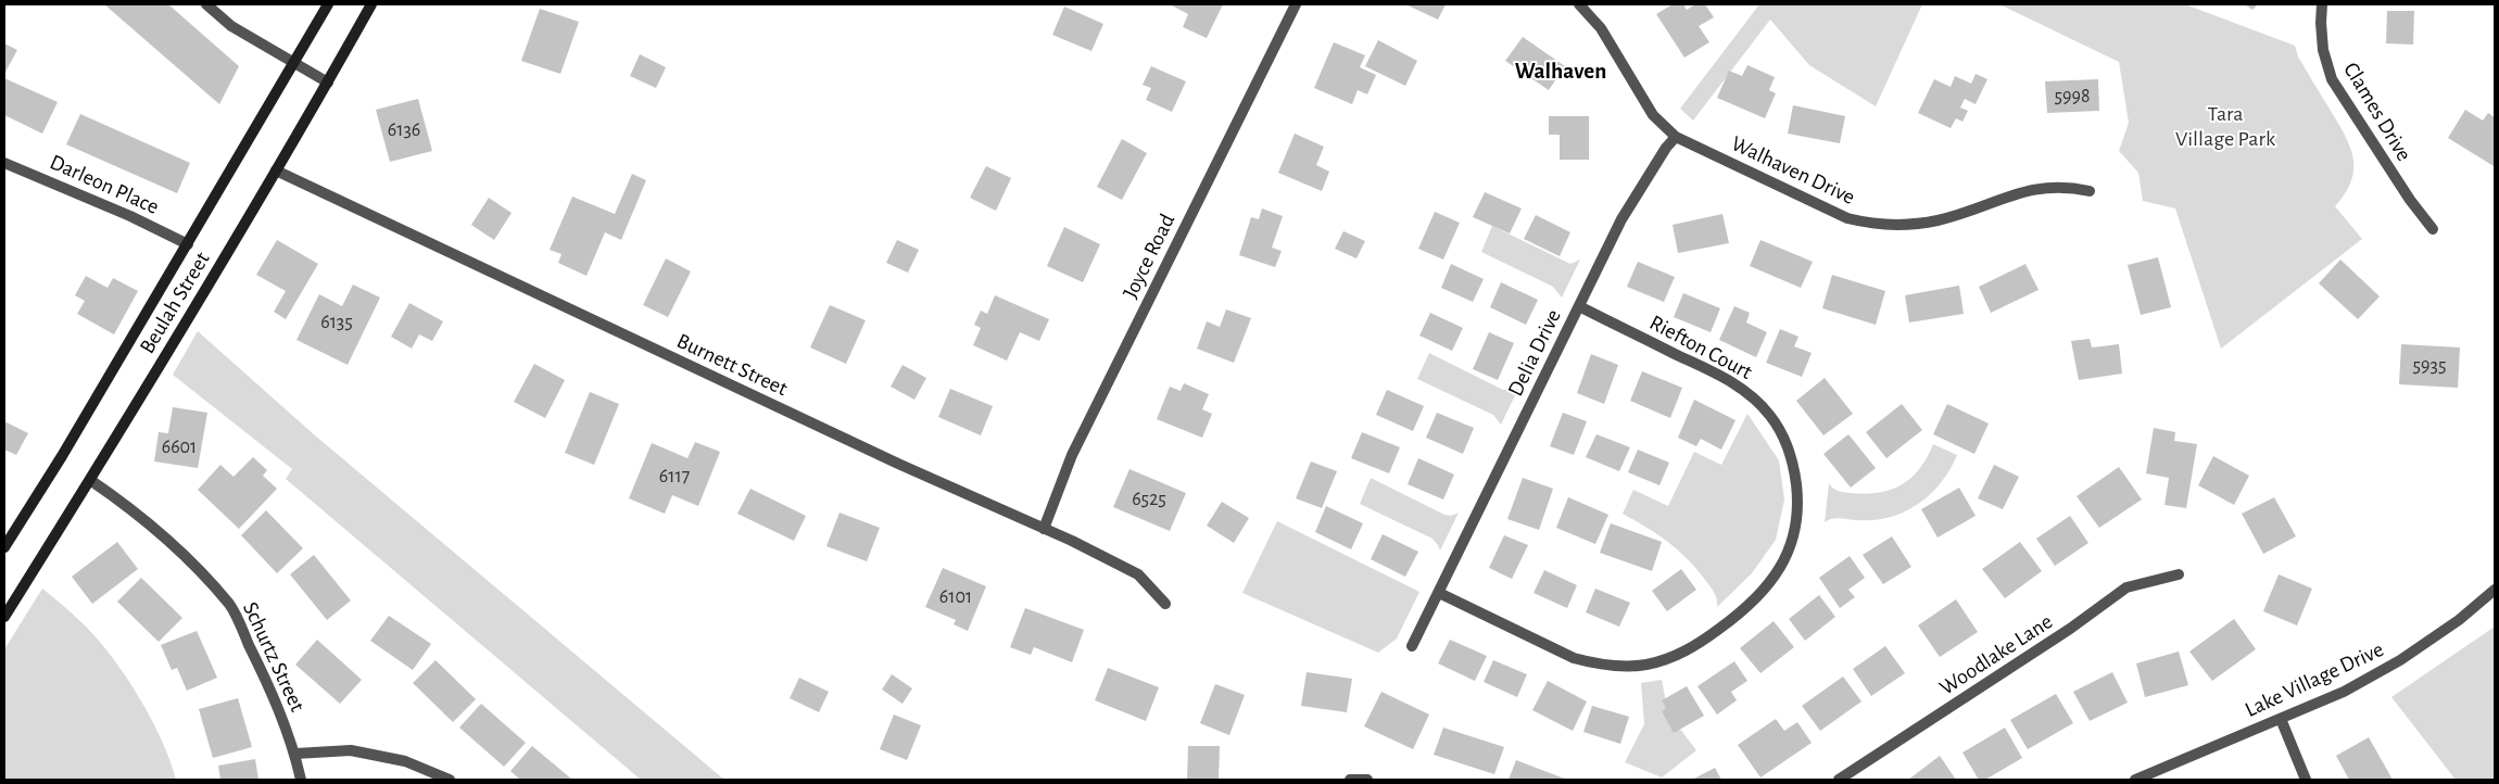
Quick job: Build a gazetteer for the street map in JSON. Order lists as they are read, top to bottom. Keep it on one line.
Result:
{"streets":{"main road":["Beulah Street"],"street":["Clames Drive","Walhaven Drive","Darleon Place","Joyce Road","Riefton Court","Delia Drive","Burnett Street","Woodlake Lane","Schurtz Street","Lake Village Drive"]},"crossings":[["Walhaven Drive","Delia Drive"],["Darleon Place","Beulah Street"],["Joyce Road","Burnett Street"],["Beulah Street","Burnett Street"],["Beulah Street","Schurtz Street"],["Riefton Court","Delia Drive"]],"districts":["Walhaven"],"parks":["Tara Village Park"],"house_numbers":["5998","6136","6135","5935","6601","6117","6525","6101"]}
